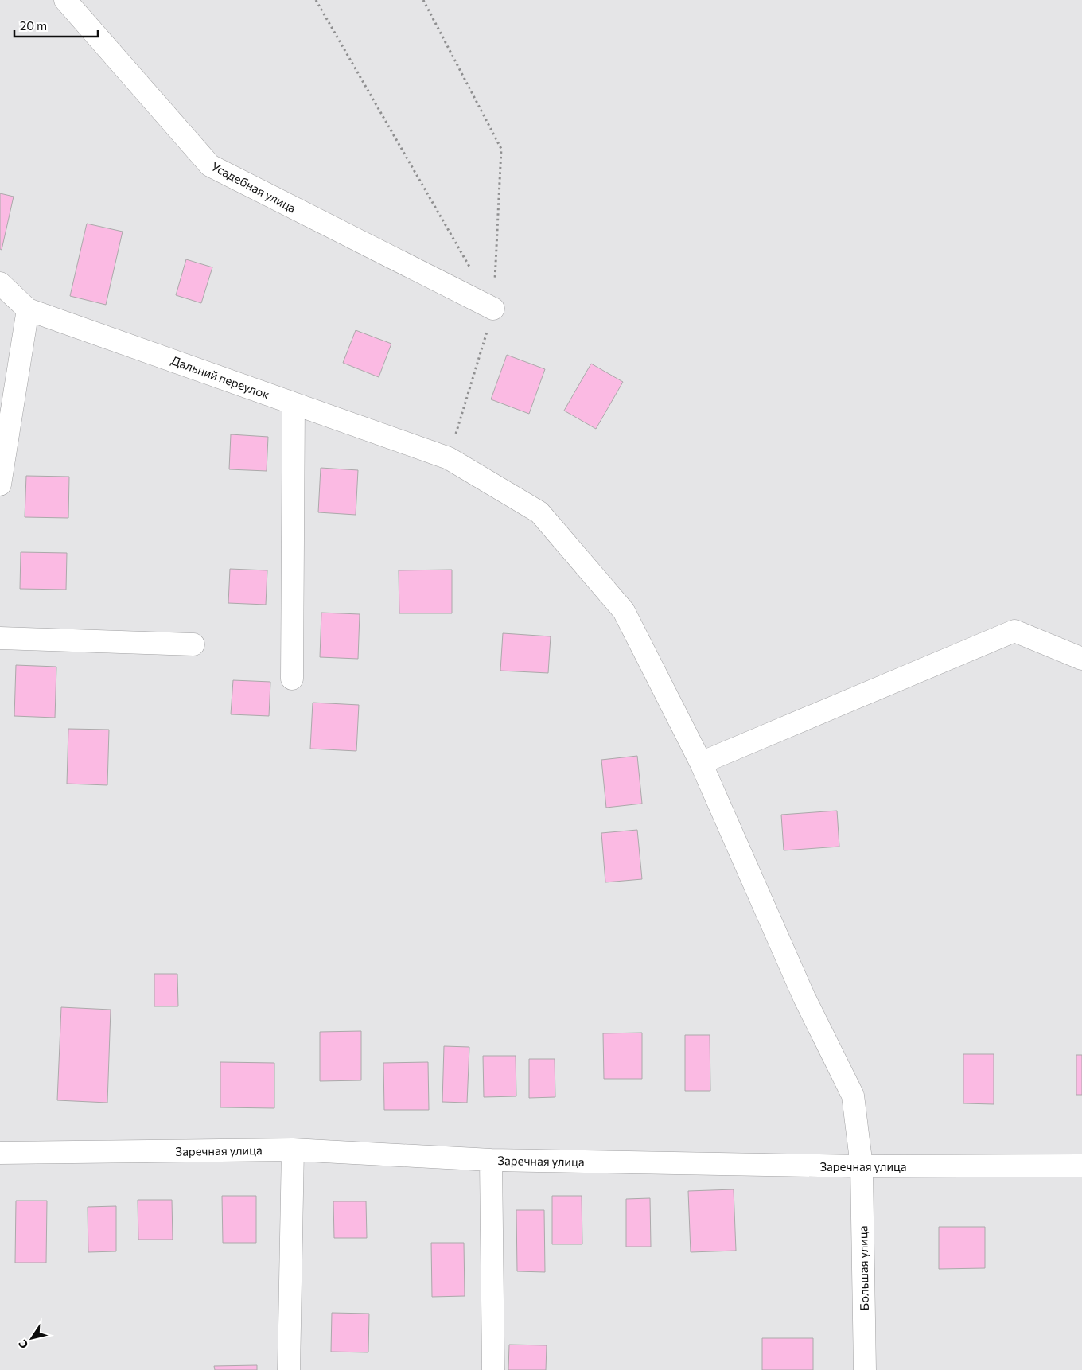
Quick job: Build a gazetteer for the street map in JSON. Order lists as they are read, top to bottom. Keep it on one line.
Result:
{"streets":{"street":["Усадебная улица","Дальний переулок","Заречная улица","Большая улица"]},"crossings":[["Дальний переулок","Большая улица"],["Заречная улица","Большая улица"]],"scale_bar":"20 m","north":"bottom left"}
